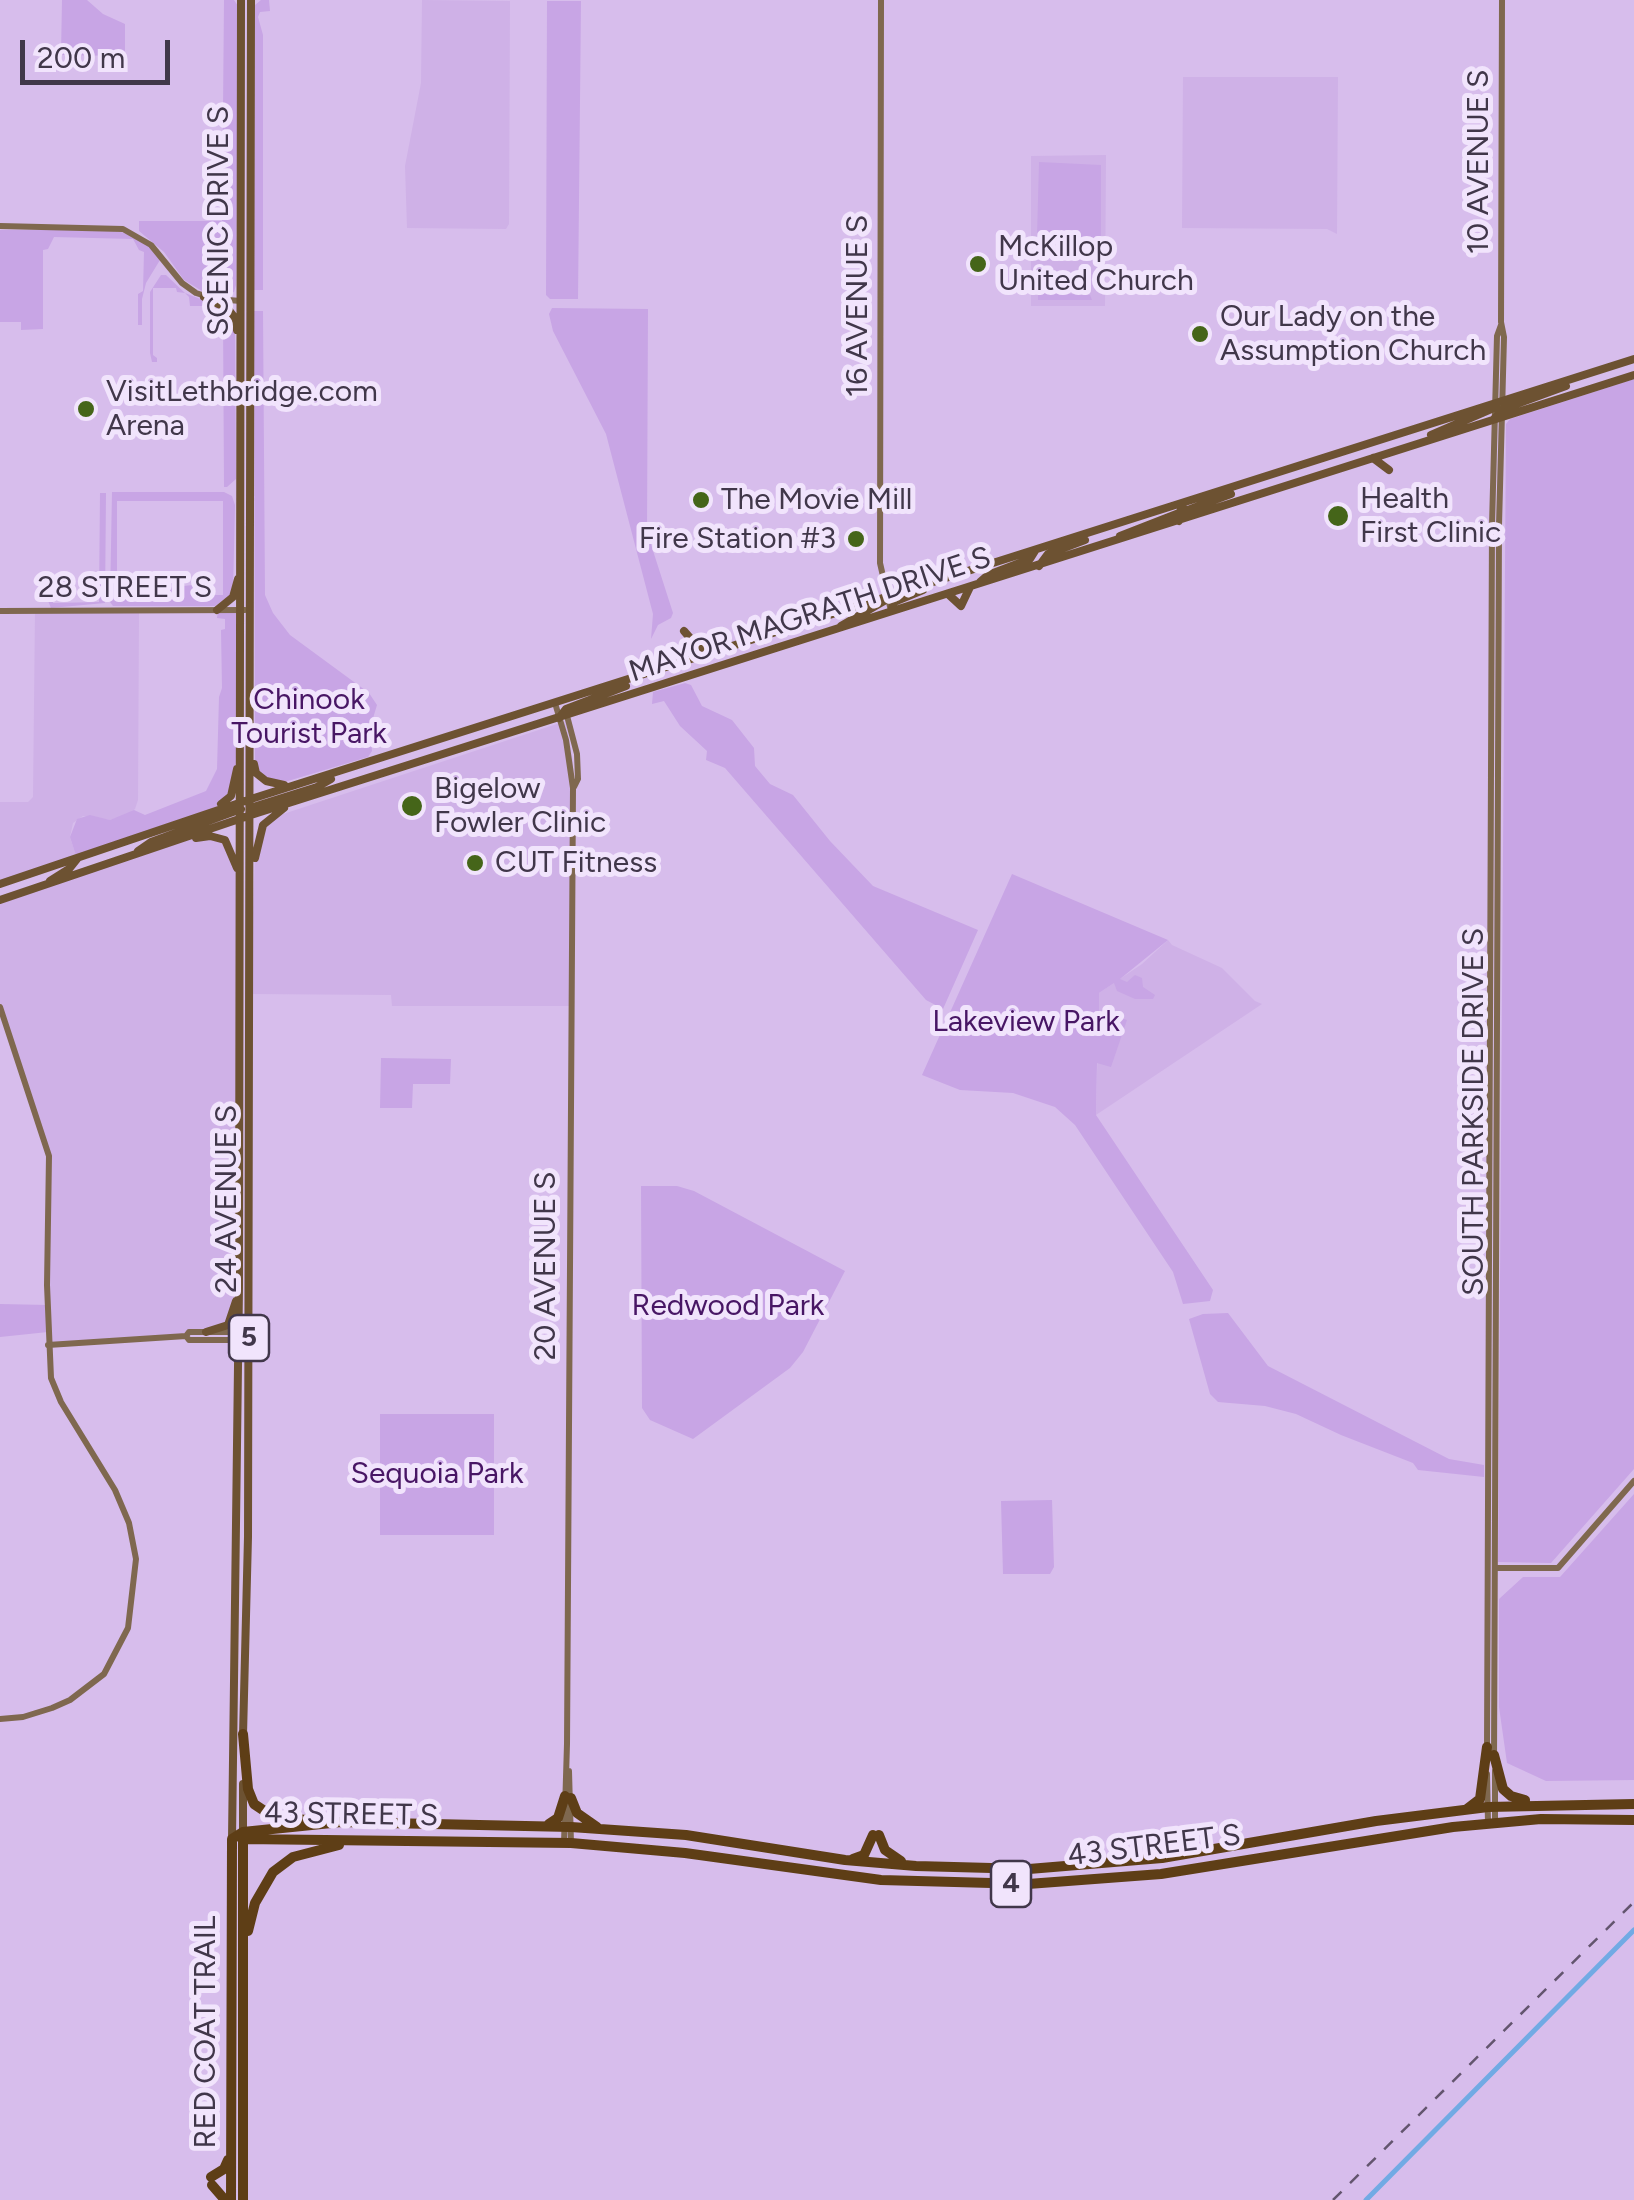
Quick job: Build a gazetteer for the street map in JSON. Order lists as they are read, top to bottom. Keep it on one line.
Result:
{"streets":{"highway":["43 STREET S","4","RED COAT TRAIL"],"main road":["SCENIC DRIVE S","MAYOR MAGRATH DRIVE S","24 AVENUE S","5"],"street":["10 AVENUE S","16 AVENUE S","28 STREET S","SOUTH PARKSIDE DRIVE S","20 AVENUE S"]},"crossings":[["10 AVENUE S","MAYOR MAGRATH DRIVE S"],["10 AVENUE S","SOUTH PARKSIDE DRIVE S"],["SCENIC DRIVE S","28 STREET S"],["SCENIC DRIVE S","MAYOR MAGRATH DRIVE S"],["SCENIC DRIVE S","24 AVENUE S"],["16 AVENUE S","MAYOR MAGRATH DRIVE S"],["MAYOR MAGRATH DRIVE S","SOUTH PARKSIDE DRIVE S"],["MAYOR MAGRATH DRIVE S","24 AVENUE S"],["MAYOR MAGRATH DRIVE S","20 AVENUE S"],["SOUTH PARKSIDE DRIVE S","43 STREET S"],["24 AVENUE S","43 STREET S"],["24 AVENUE S","RED COAT TRAIL"],["20 AVENUE S","43 STREET S"],["43 STREET S","RED COAT TRAIL"]],"parks":["Chinook Tourist Park","Lakeview Park","Redwood Park","Sequoia Park"],"places":["McKillop United Church","Our Lady on the Assumption Church","VisitLethbridge.com Arena","The Movie Mill","Health First Clinic","Fire Station #3","Bigelow Fowler Clinic","CUT Fitness"],"scale_bar":"200 m"}
